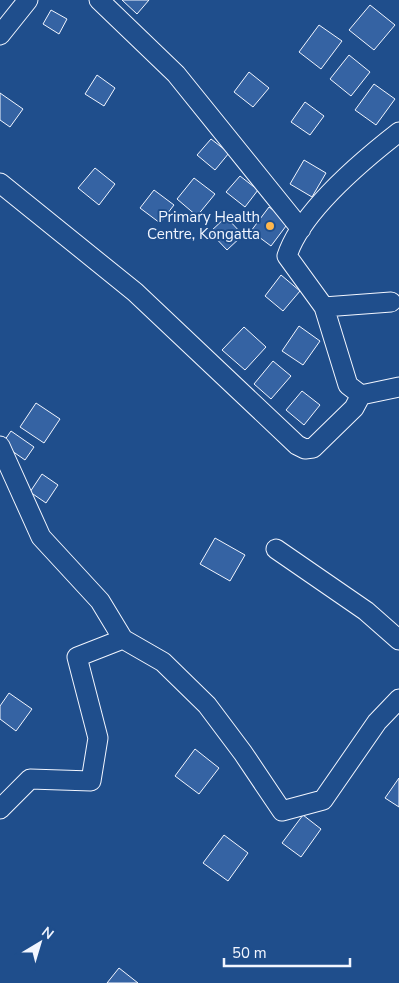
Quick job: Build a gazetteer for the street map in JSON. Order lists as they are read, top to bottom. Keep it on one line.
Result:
{"places":["Primary Health Centre, Kongatta"],"scale_bar":"50 m","north":"top right"}
